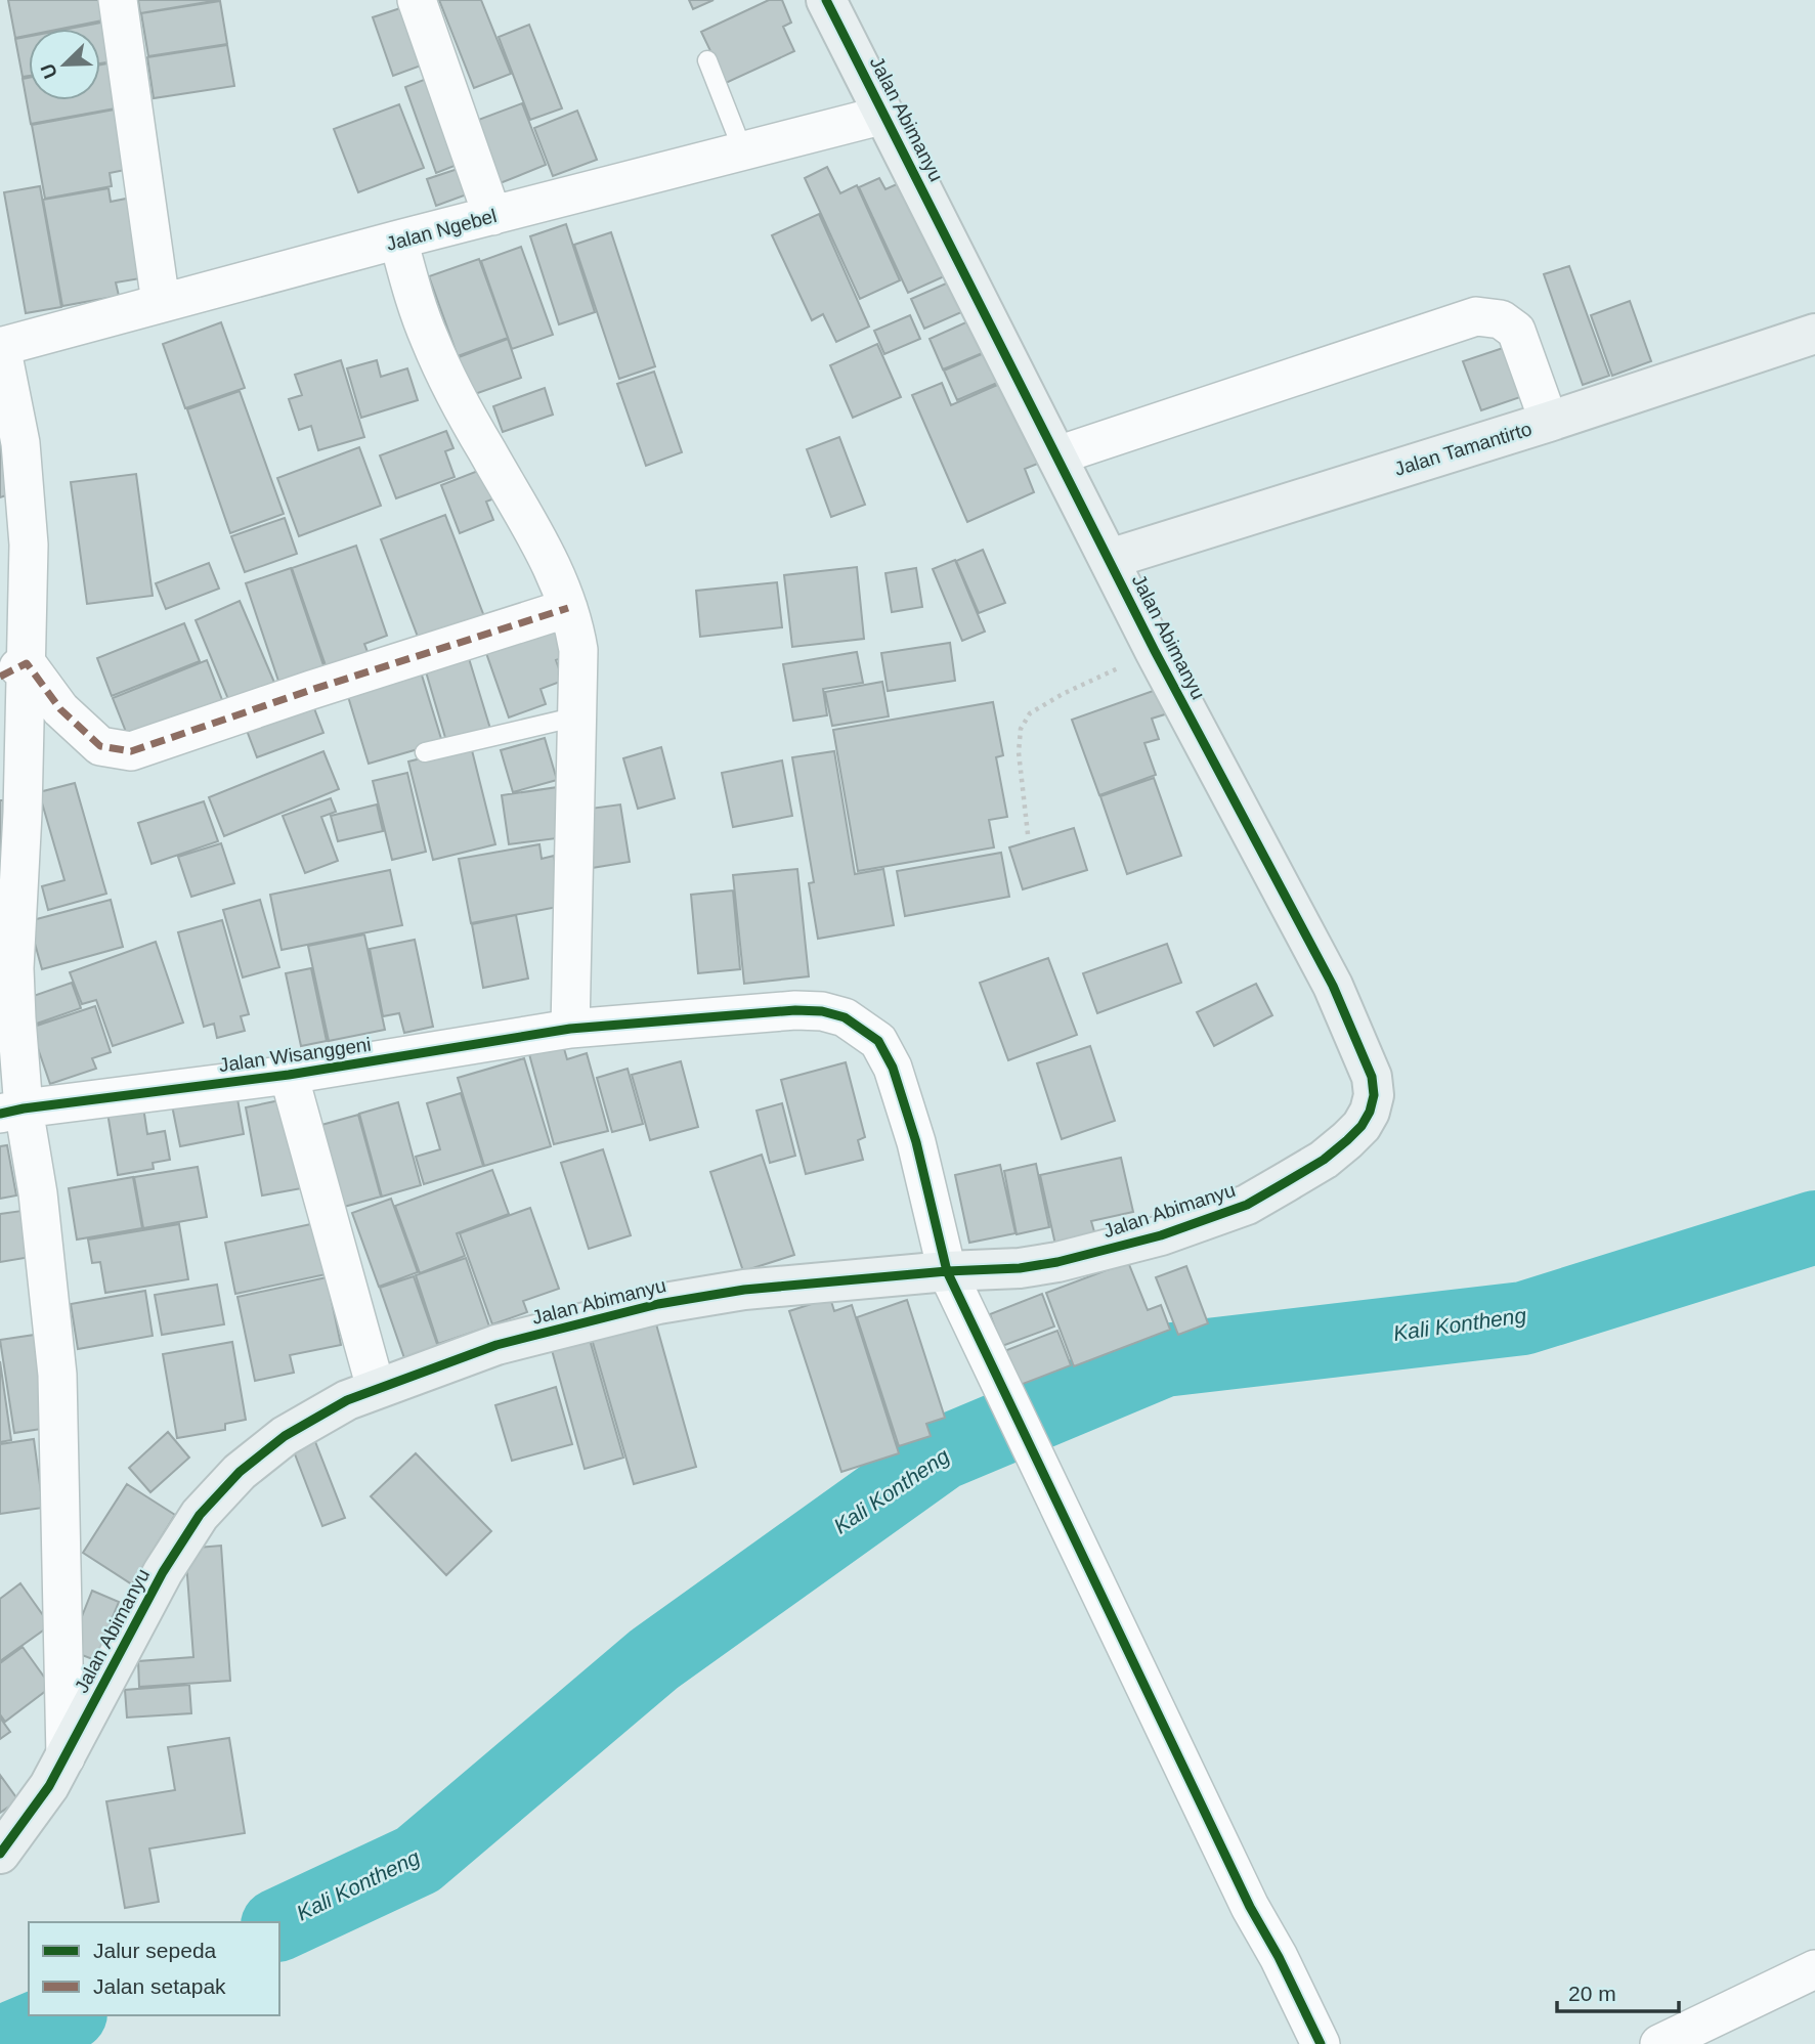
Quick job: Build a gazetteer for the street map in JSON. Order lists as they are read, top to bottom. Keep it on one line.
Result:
{"streets":{"street":["Jalan Abimanyu","Jalan Ngebel","Jalan Tamantirto","Jalan Wisanggeni"]},"crossings":[["Jalan Abimanyu","Jalan Ngebel"],["Jalan Abimanyu","Jalan Tamantirto"],["Jalan Abimanyu","Jalan Wisanggeni"]],"water":["Kali Kontheng"],"legend":["Jalur sepeda","Jalan setapak"],"scale_bar":"20 m","north":"bottom left"}
